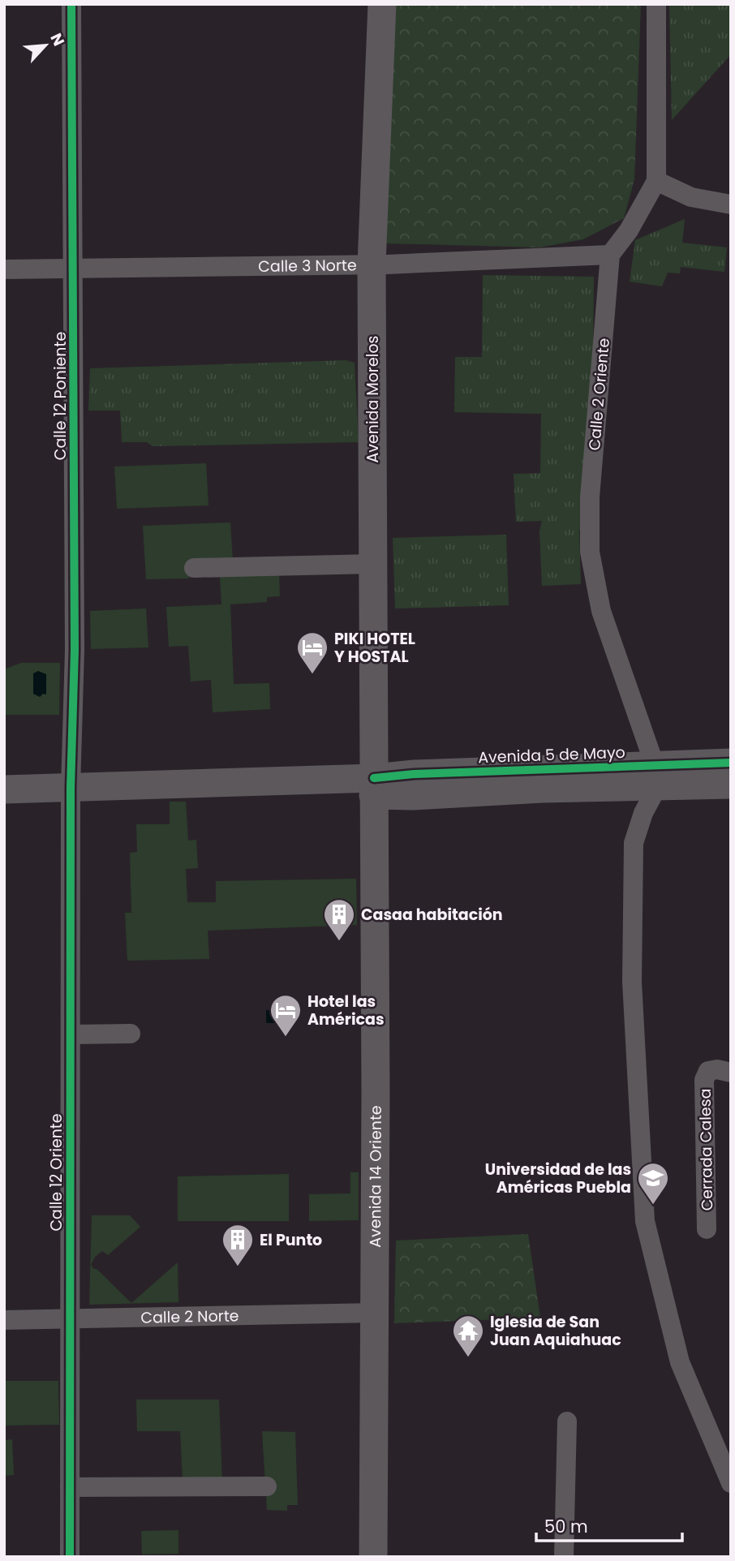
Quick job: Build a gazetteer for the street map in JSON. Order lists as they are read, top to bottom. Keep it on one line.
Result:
{"streets":{"main road":["Avenida Morelos","Avenida 14 Oriente"],"street":["Calle 3 Norte","Calle 2 Oriente","Calle 12 Poniente","Cerrada Calesa","Calle 12 Oriente","Calle 2 Norte"],"cycle path":["Avenida 5 de Mayo"]},"crossings":[["Calle 3 Norte","Calle 2 Oriente"],["Calle 3 Norte","Calle 12 Poniente"],["Calle 3 Norte","Avenida Morelos"],["Calle 12 Poniente","Calle 12 Oriente"],["Avenida Morelos","Avenida 14 Oriente"],["Calle 12 Oriente","Calle 2 Norte"],["Avenida 14 Oriente","Calle 2 Norte"]],"places":{"hotel":["PIKI HOTEL Y HOSTAL","Hotel las Américas"],"building":["Casaa habitación","El Punto"],"school or university":["Universidad de las Américas Puebla"],"temple":["Iglesia de San Juan Aquiahuac"]},"scale_bar":"50 m","north":"top right"}
